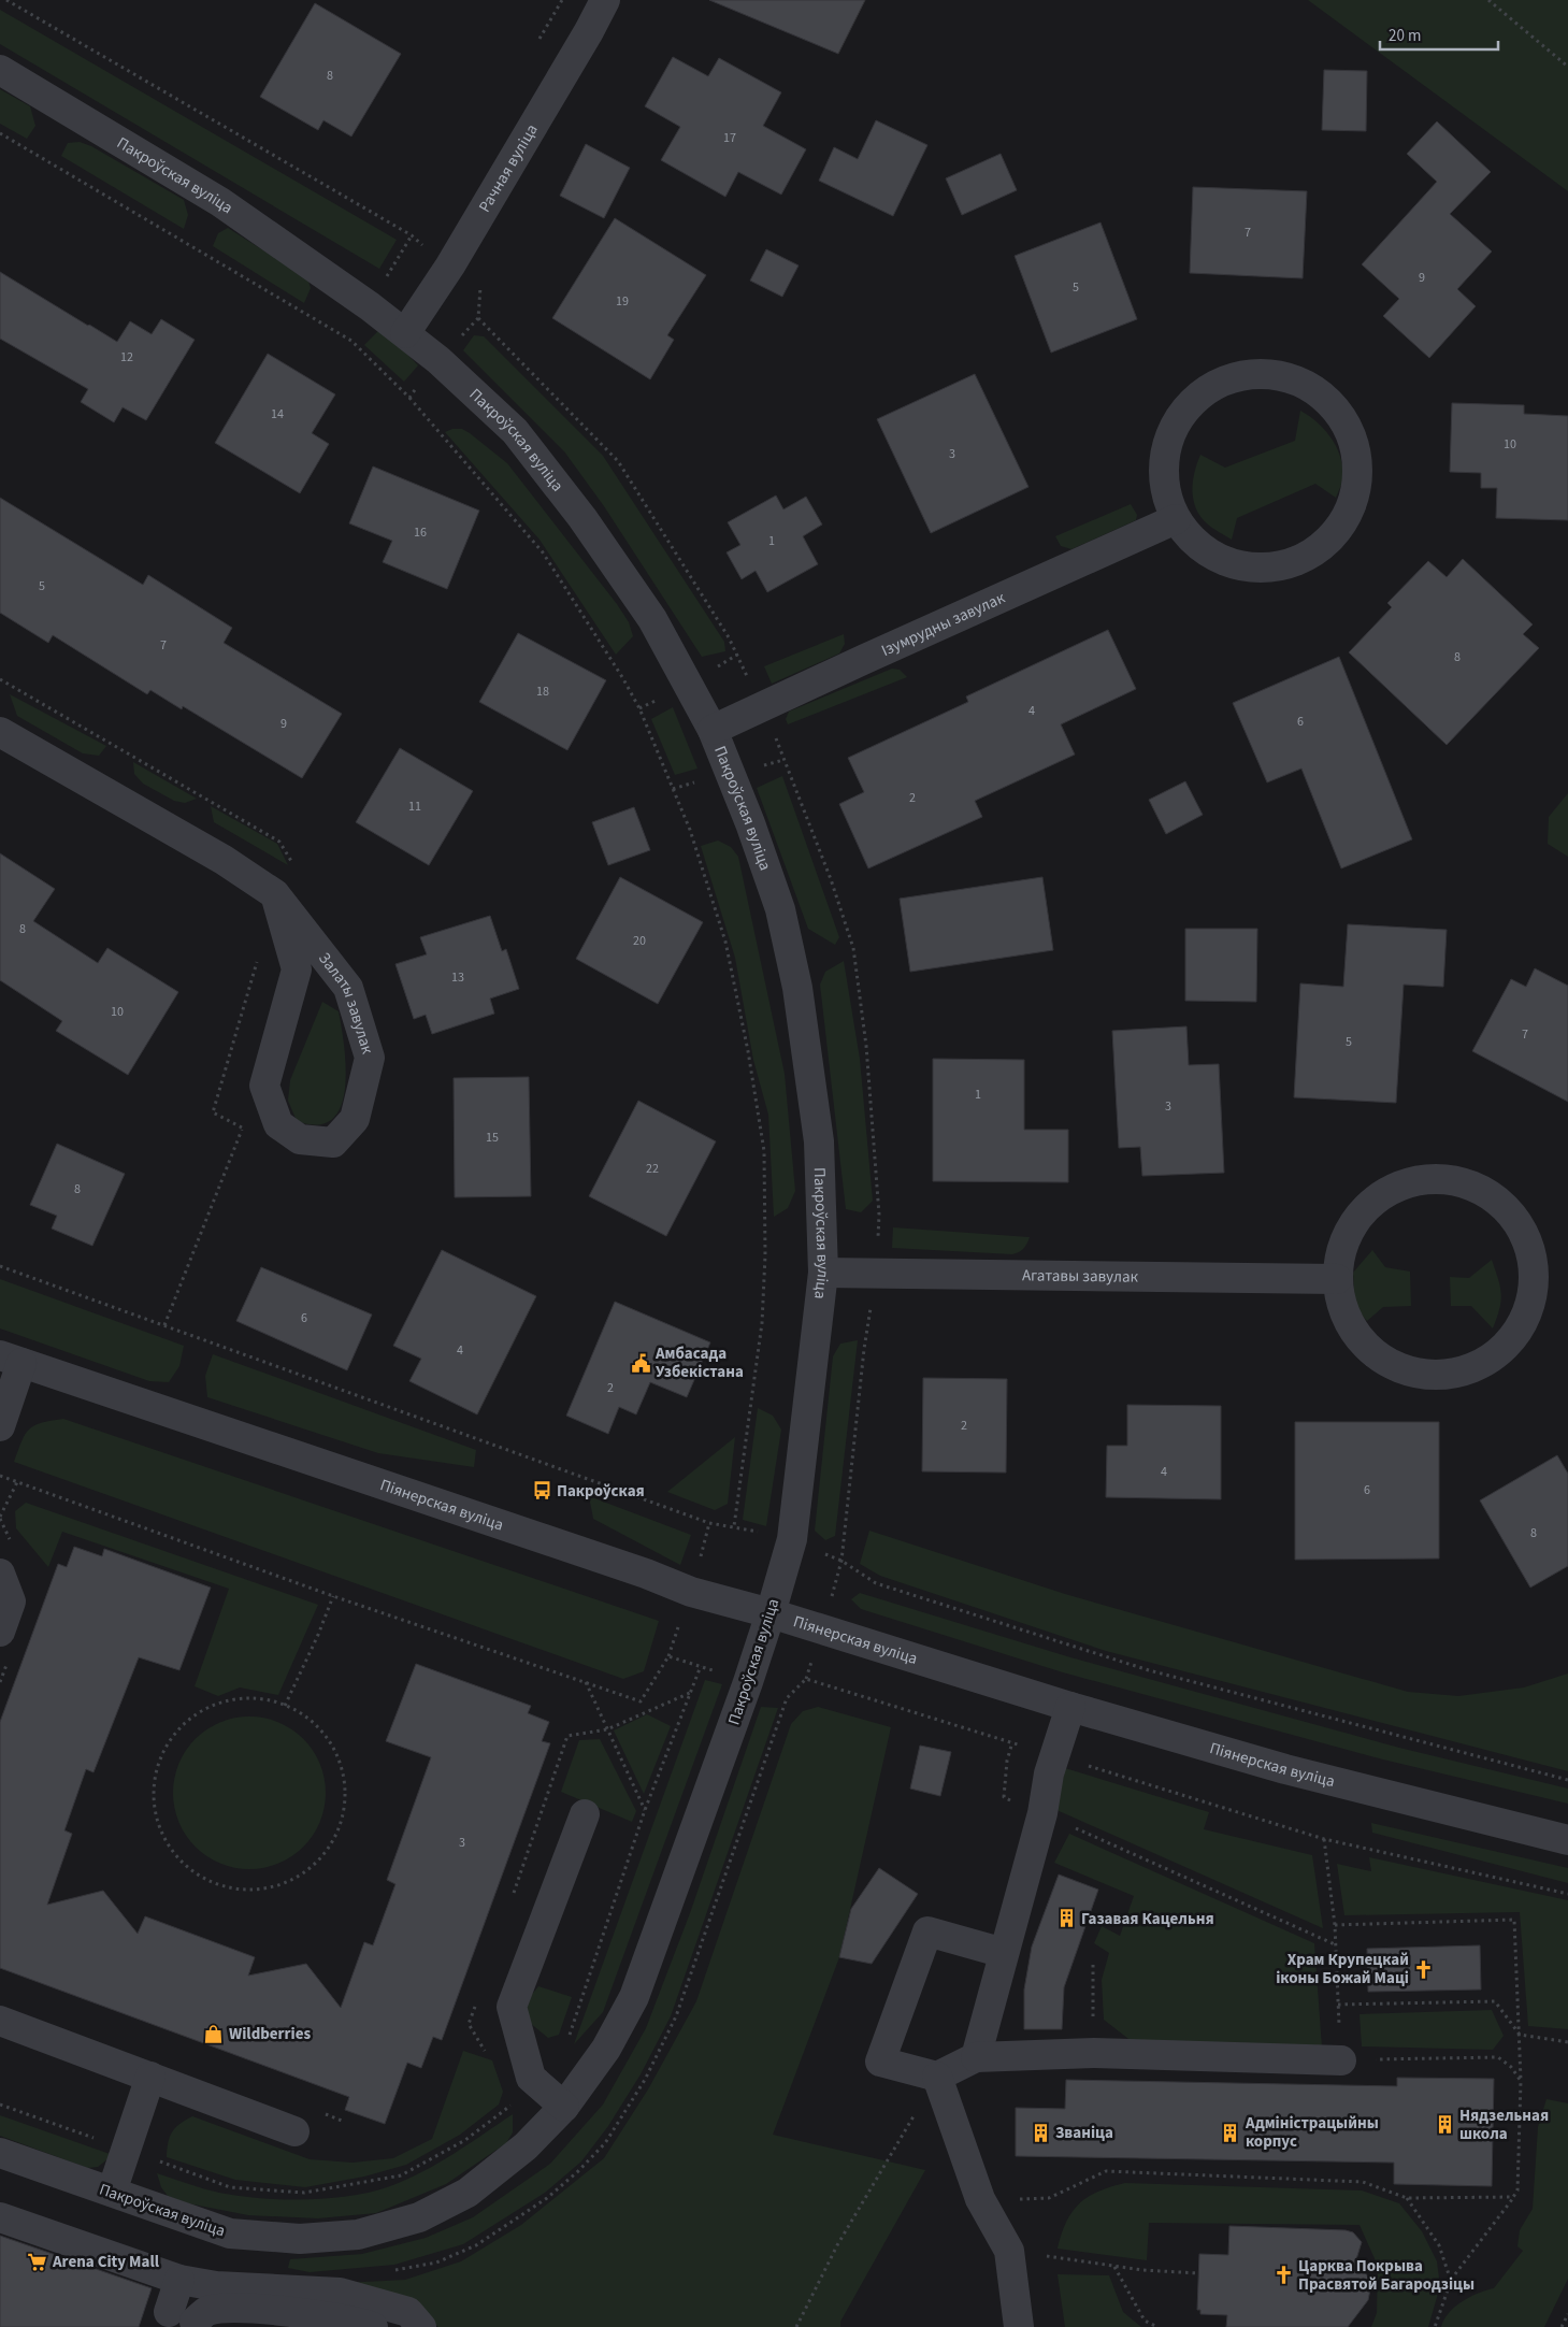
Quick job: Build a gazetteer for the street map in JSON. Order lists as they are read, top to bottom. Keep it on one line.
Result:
{"streets":{"street":["Рачная вуліца","Пакроўская вуліца","Ізумрудны завулак","Залаты завулак","Агатавы завулак","Піянерская вуліца"]},"crossings":[["Рачная вуліца","Пакроўская вуліца"],["Пакроўская вуліца","Ізумрудны завулак"],["Пакроўская вуліца","Агатавы завулак"],["Пакроўская вуліца","Піянерская вуліца"]],"places":{"public building":["Амбасада Узбекістана"],"bus stop":["Пакроўская"],"building":["Газавая Кацельня","Нядзельная школа","Званіца","Адміністрацыйны корпус"],"church":["Храм Крупецкай іконы Божай Маці","Царква Покрыва Прасвятой Багародзіцы"],"shop":["Wildberries"],"supermarket":["Arena City Mall"]},"house_numbers":["8","17","7","9","5","19","12","14","10","3","16","1","5","7","8","18","4","6","9","2","11","8","20","13","10","7","5","1","3","15","22","8","6","4","2","2","4","6","8","3"],"scale_bar":"20 m"}
